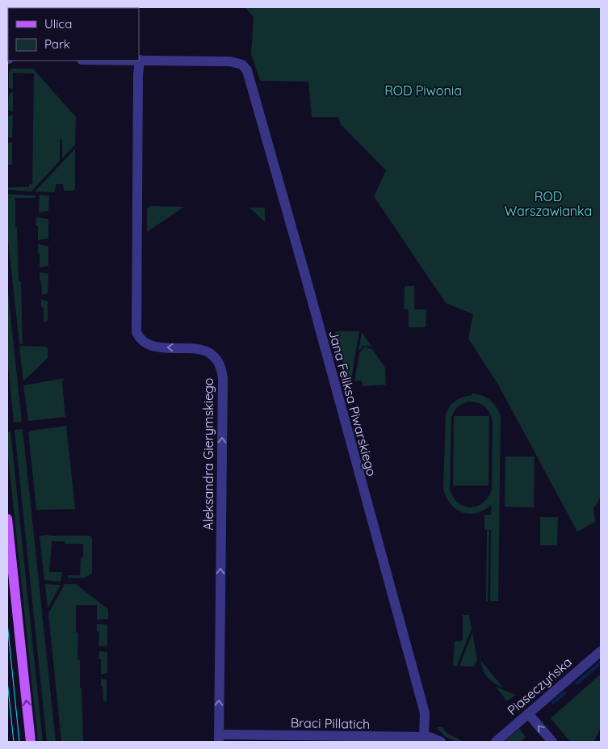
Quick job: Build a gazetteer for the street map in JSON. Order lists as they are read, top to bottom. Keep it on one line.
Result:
{"streets":{"street":["Jana Feliksa Piwarskiego","Aleksandra Gierymskiego","Piaseczyńska","Braci Pillatich"]},"crossings":[["Jana Feliksa Piwarskiego","Aleksandra Gierymskiego"],["Jana Feliksa Piwarskiego","Braci Pillatich"],["Aleksandra Gierymskiego","Braci Pillatich"]],"one_way":["Aleksandra Gierymskiego"],"parks":["ROD Piwonia","ROD Warszawianka"],"legend":["Ulica","Park"]}
